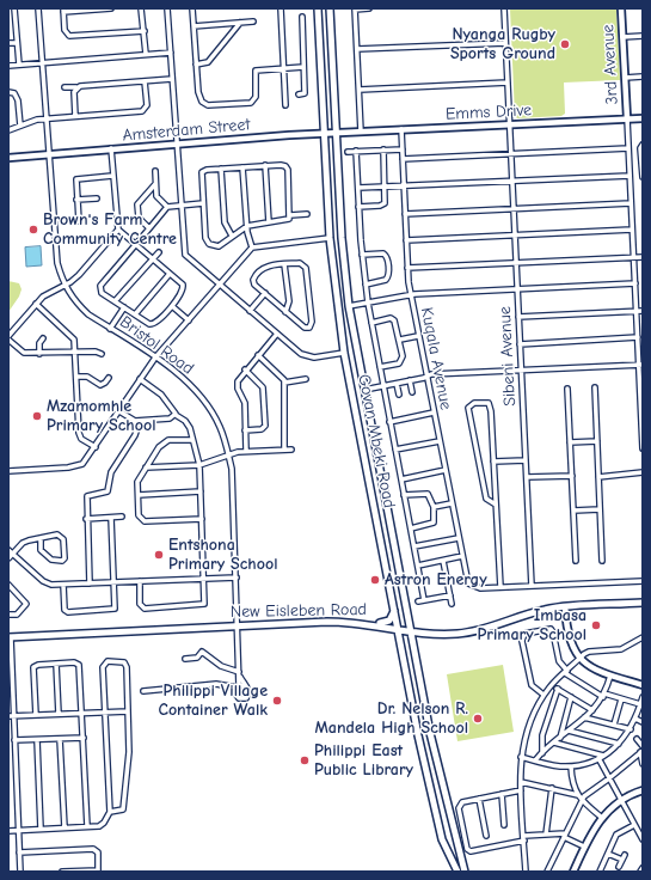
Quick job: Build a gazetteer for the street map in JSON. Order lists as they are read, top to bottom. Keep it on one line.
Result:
{"streets":{"main road":["Govan Mbeki Road","New Eisleben Road"],"street":["3rd Avenue","Emms Drive","Amsterdam Street","Bristol Road","Sibeni Avenue","Kuqala Avenue"]},"crossings":[["3rd Avenue","Emms Drive"],["Emms Drive","Amsterdam Street"],["Emms Drive","Sibeni Avenue"],["Emms Drive","Kuqala Avenue"],["Emms Drive","Govan Mbeki Road"],["Amsterdam Street","Bristol Road"],["Amsterdam Street","Govan Mbeki Road"],["Bristol Road","New Eisleben Road"],["Govan Mbeki Road","New Eisleben Road"]],"places":["Nyanga Rugby Sports Ground","Brown's Farm Community Centre","Mzamomhle Primary School","Entshona Primary School","Astron Energy","Imbasa Primary School","Philippi Village Container Walk","Dr. Nelson R. Mandela High School","Philippi East Public Library"]}
